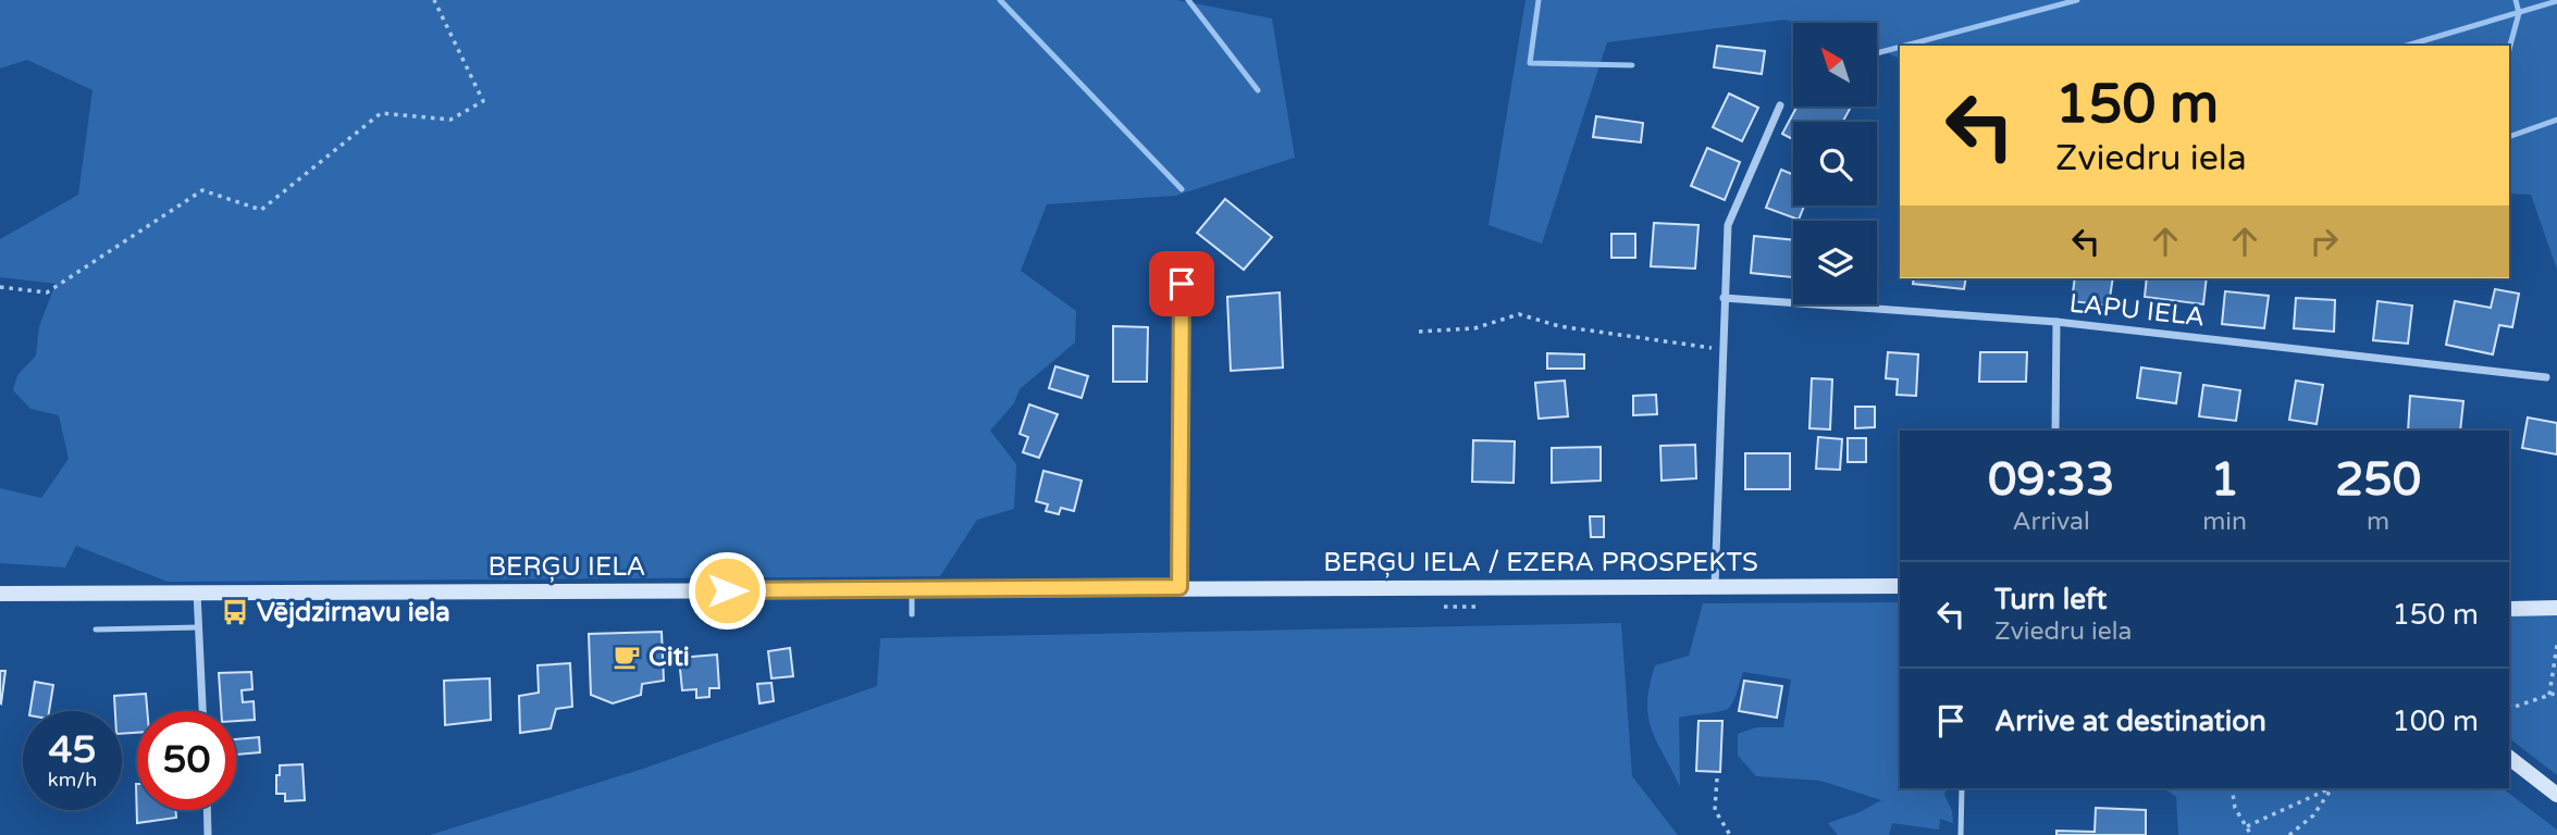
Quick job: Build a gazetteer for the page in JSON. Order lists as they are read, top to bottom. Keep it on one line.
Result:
{"streets":{"main road":["BERĢU IELA / EZERA PROSPEKTS","BERĢU IELA"],"street":["LAPU IELA"]},"crossings":[["BERĢU IELA / EZERA PROSPEKTS","BERĢU IELA"]],"places":{"bus stop":["Vējdzirnavu iela"],"cafe":["Citi"]},"north":"top left","page":{"turn":["150 m","Zviedru iela"],"eta":["09:33","Arrival","1","min","250","m"],"list":[{"name":"Turn left","note":"Zviedru iela","value":"150 m"},{"name":"Arrive at destination","value":"100 m"}],"speed":"45 km/h","limit":"50"}}
